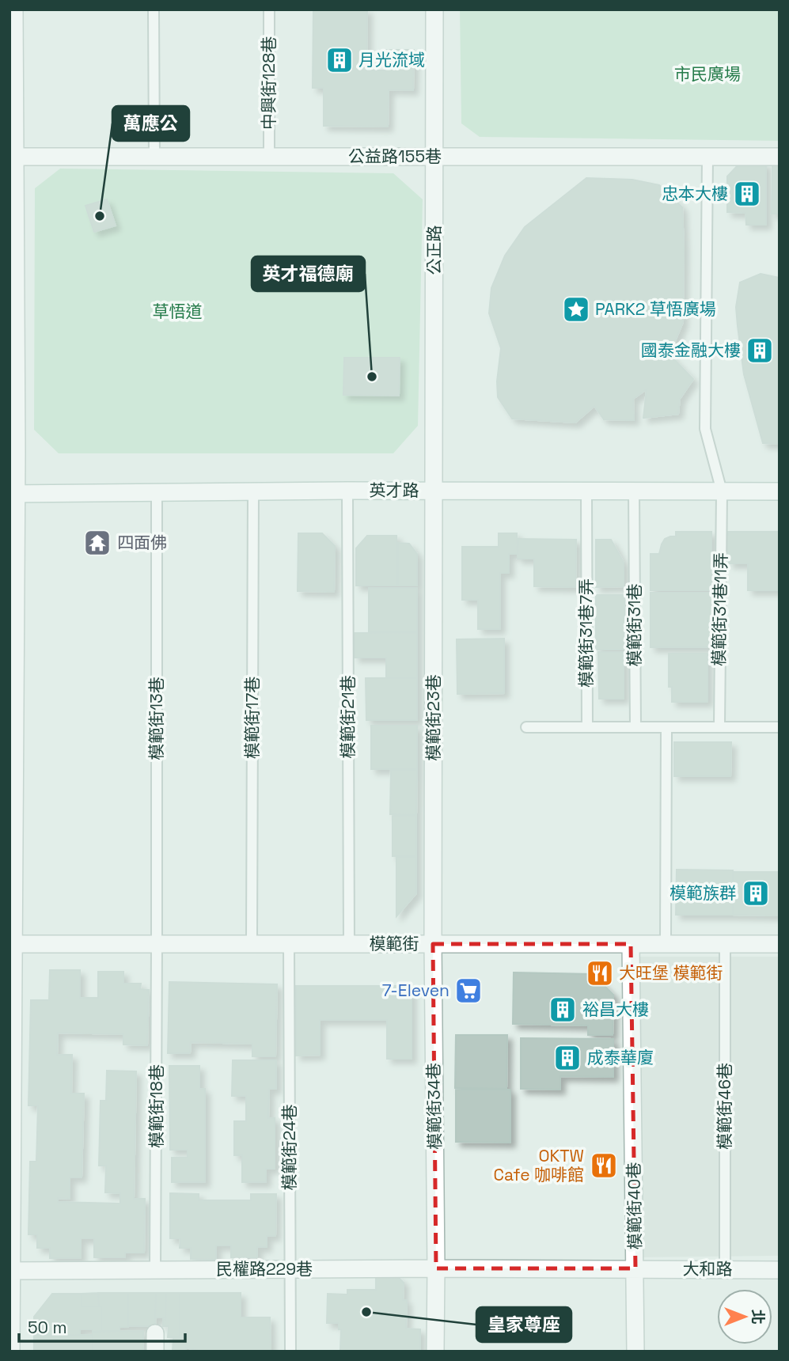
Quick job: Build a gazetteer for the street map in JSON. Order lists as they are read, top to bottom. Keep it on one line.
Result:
{"streets":{"street":["公益路155巷","公正路","英才路","模範街23巷","模範街","模範街34巷","模範街40巷","民權路229巷","大和路"],"lane":["中興街128巷","模範街31巷11弄","模範街31巷","模範街31巷7弄","模範街21巷","模範街17巷","模範街13巷","模範街18巷","模範街46巷","模範街24巷"]},"crossings":[["中興街128巷","公益路155巷"],["公益路155巷","公正路"],["公益路155巷","模範街31巷11弄"],["公正路","英才路"],["公正路","模範街23巷"],["英才路","模範街31巷11弄"],["英才路","模範街31巷"],["英才路","模範街31巷7弄"],["英才路","模範街21巷"],["英才路","模範街17巷"],["英才路","模範街23巷"],["英才路","模範街13巷"],["模範街21巷","模範街"],["模範街17巷","模範街"],["模範街23巷","模範街"],["模範街23巷","模範街34巷"],["模範街13巷","模範街"],["模範街13巷","模範街18巷"],["模範街","模範街18巷"],["模範街","模範街34巷"],["模範街","模範街46巷"],["模範街","模範街24巷"],["模範街","模範街40巷"],["模範街18巷","民權路229巷"],["模範街34巷","模範街40巷"],["模範街34巷","民權路229巷"],["模範街46巷","大和路"],["模範街24巷","民權路229巷"],["模範街40巷","民權路229巷"],["模範街40巷","大和路"]],"parks":["市民廣場","草悟道"],"places":{"building":["月光流域","忠本大樓","國泰金融大樓","模範族群","裕昌大樓","成泰華廈"],"other":["萬應公","英才福德廟","皇家尊座"],"place":["PARK2 草悟廣場"],"temple":["四面佛"],"restaurant":["大旺堡 模範街","OKTW Cafe 咖啡館"],"supermarket":["7-Eleven"]},"scale_bar":"50 m","north":"right"}
